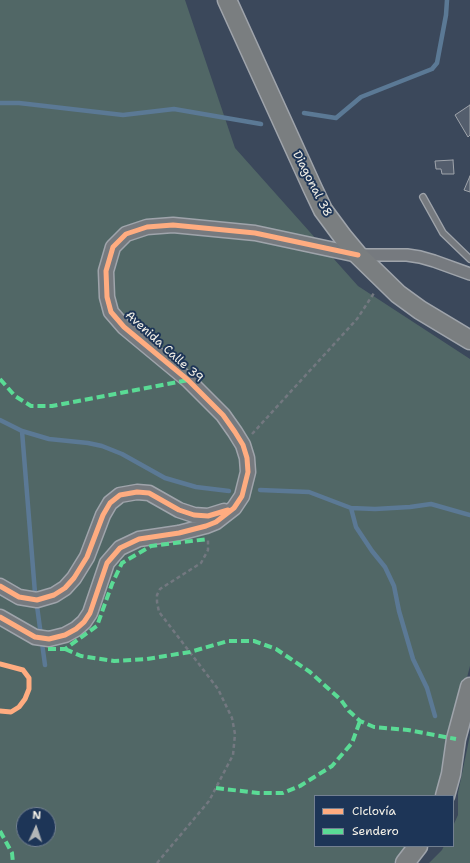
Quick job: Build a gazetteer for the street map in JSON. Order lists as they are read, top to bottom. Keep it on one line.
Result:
{"streets":{"main road":["Diagonal 38"],"street":["Avenida Calle 39"]},"crossings":[["Diagonal 38","Avenida Calle 39"]],"legend":["Ciclovía","Sendero"],"north":"top"}
